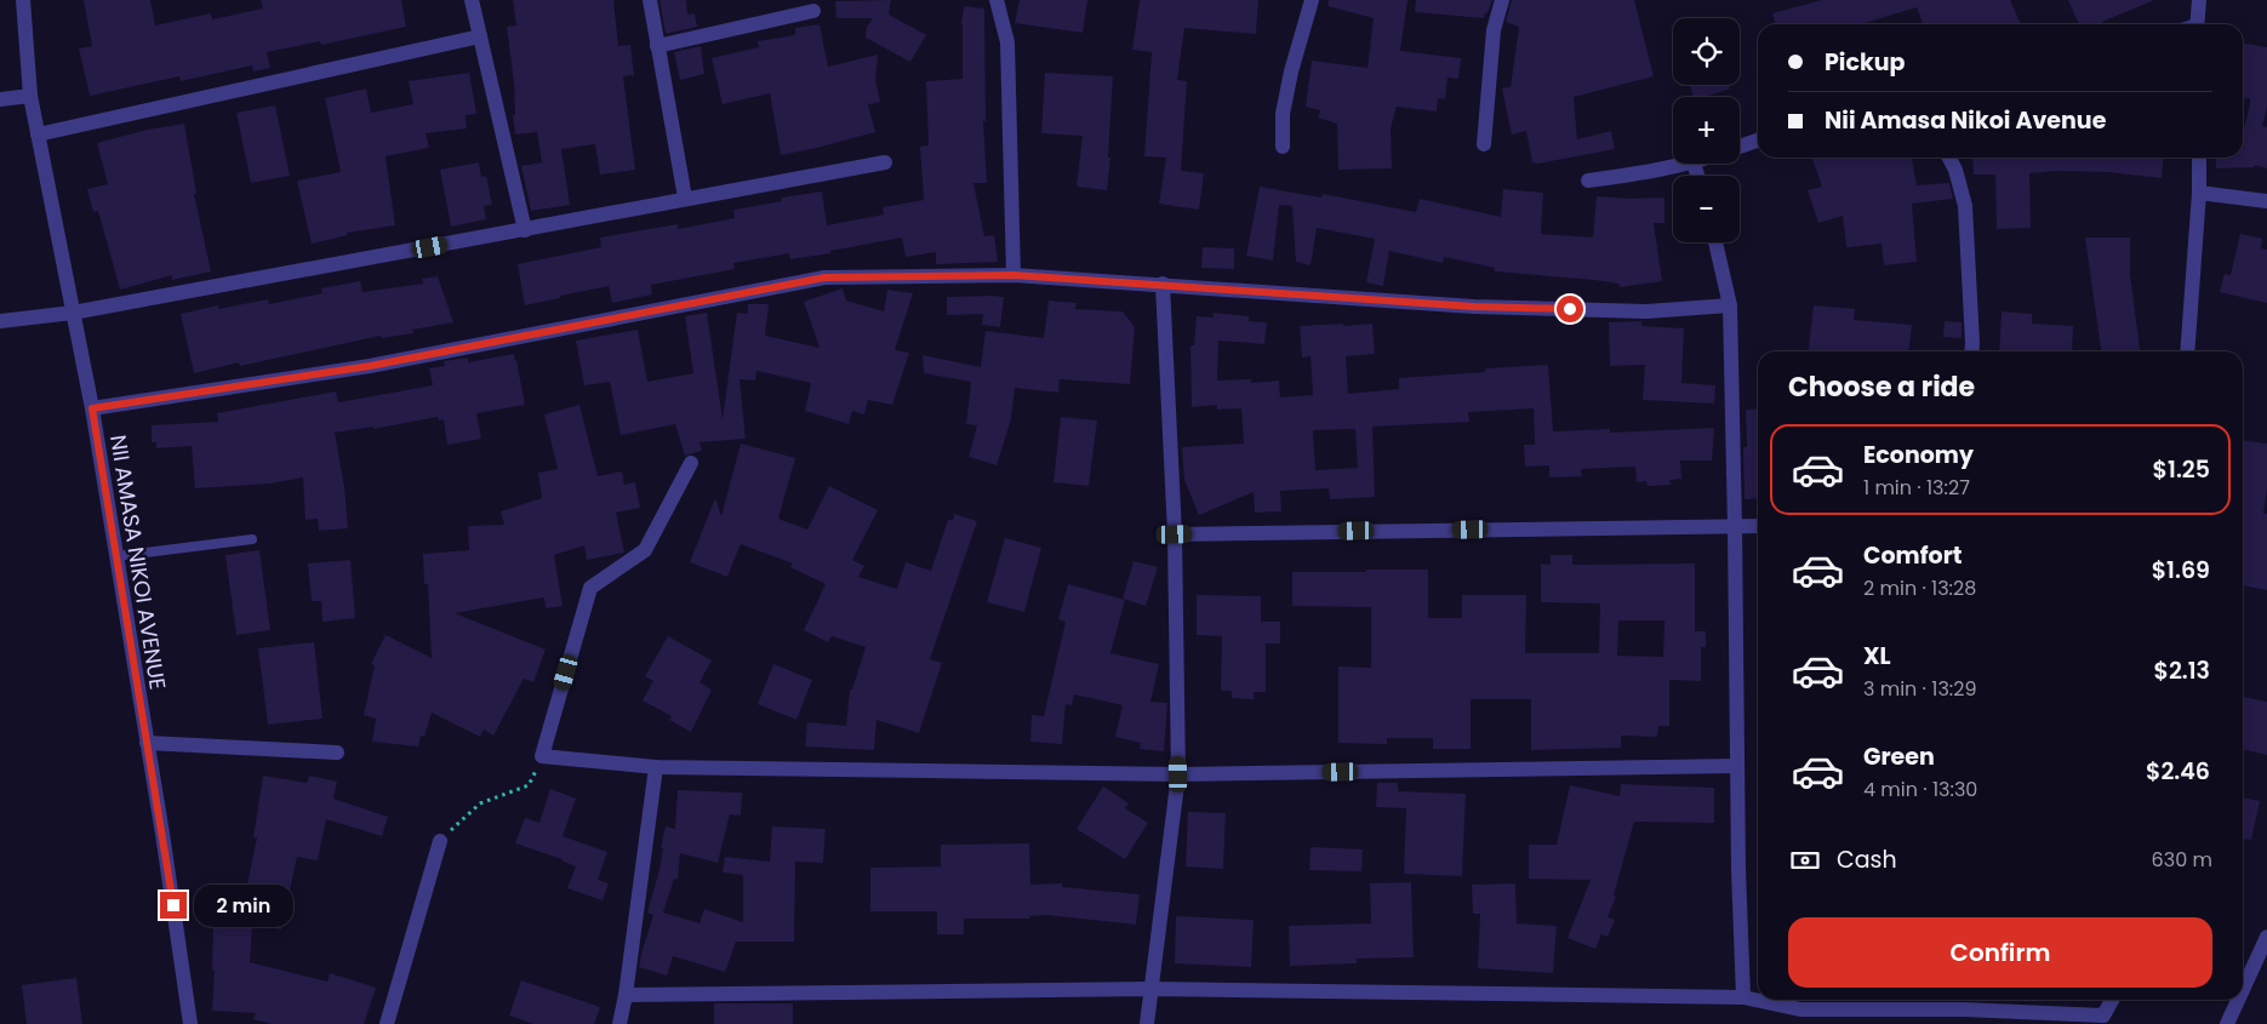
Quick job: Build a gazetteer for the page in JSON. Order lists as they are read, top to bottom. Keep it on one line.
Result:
{"streets":{"street":["NII AMASA NIKOI AVENUE"]},"page":{"map_buttons":["+","−"],"banner":["Pickup","Nii Amasa Nikoi Avenue"],"heading":"Choose a ride","list":[{"name":"Economy","note":"1 min · 13:27","value":"$1.25"},{"name":"Comfort","note":"2 min · 13:28","value":"$1.69"},{"name":"XL","note":"3 min · 13:29","value":"$2.13"},{"name":"Green","note":"4 min · 13:30","value":"$2.46"}],"pay":["Cash","630 m"],"bubble":"2 min","buttons":"Confirm"}}
